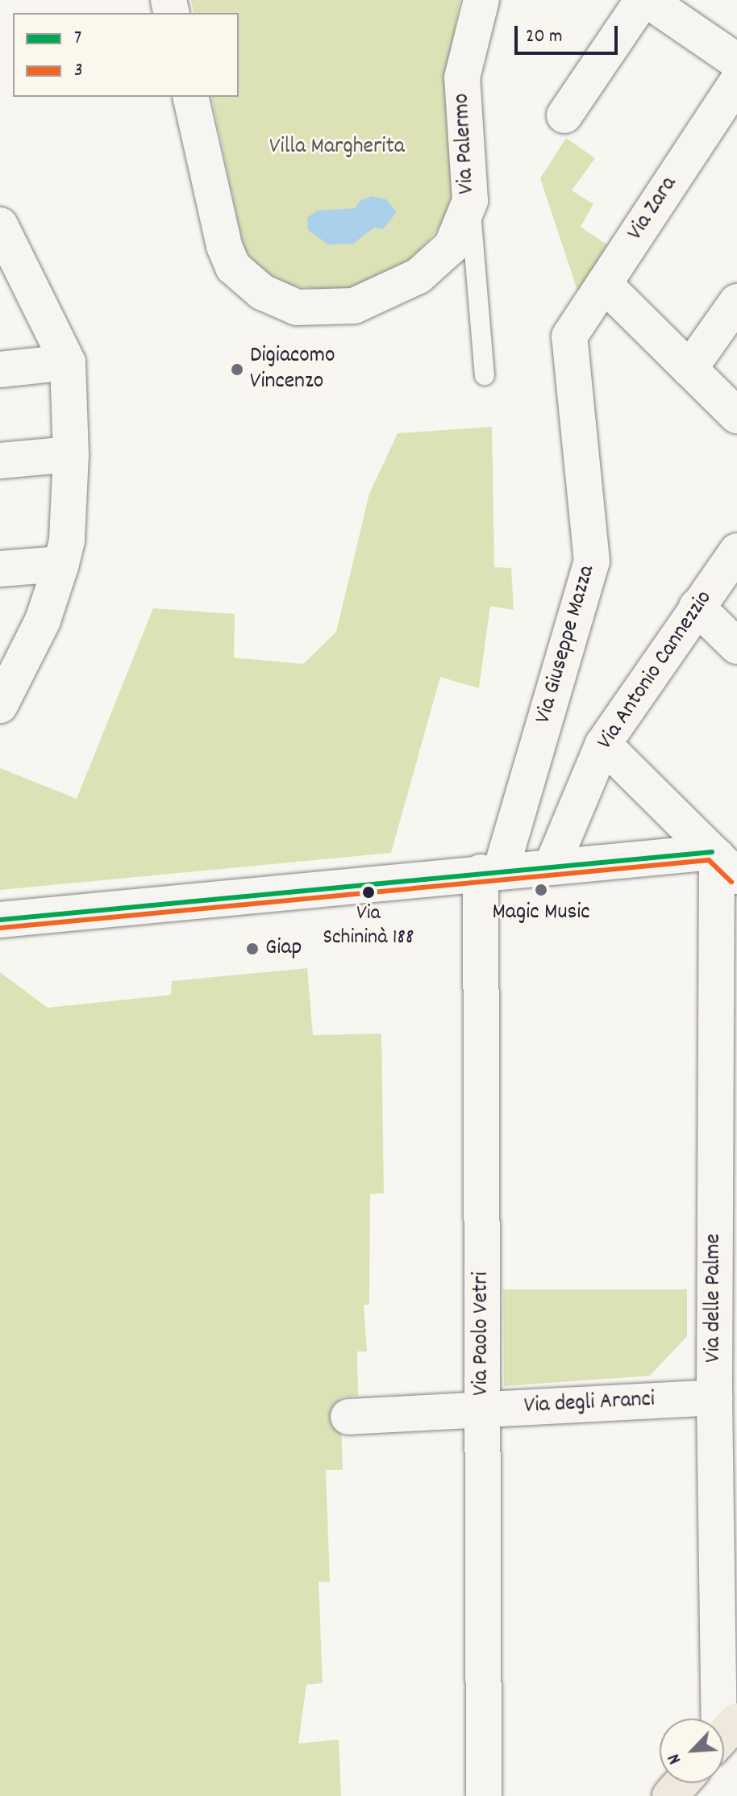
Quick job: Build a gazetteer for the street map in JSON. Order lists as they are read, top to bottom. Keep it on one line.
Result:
{"streets":{"street":["Via Palermo","Via Zara","Via Giuseppe Mazza","Via Antonio Cannezzio","Via delle Palme","Via Paolo Vetri","Via degli Aranci"]},"crossings":[["Via Zara","Via Giuseppe Mazza"],["Via Giuseppe Mazza","Via Paolo Vetri"],["Via delle Palme","Via degli Aranci"],["Via Paolo Vetri","Via degli Aranci"]],"parks":["Villa Margherita"],"places":["Digiacomo Vincenzo","Magic Music","Via Schininà 188","Giap"],"lines":["transit line 7","transit line 3"],"legend":["7","3"],"scale_bar":"20 m","north":"bottom left"}
